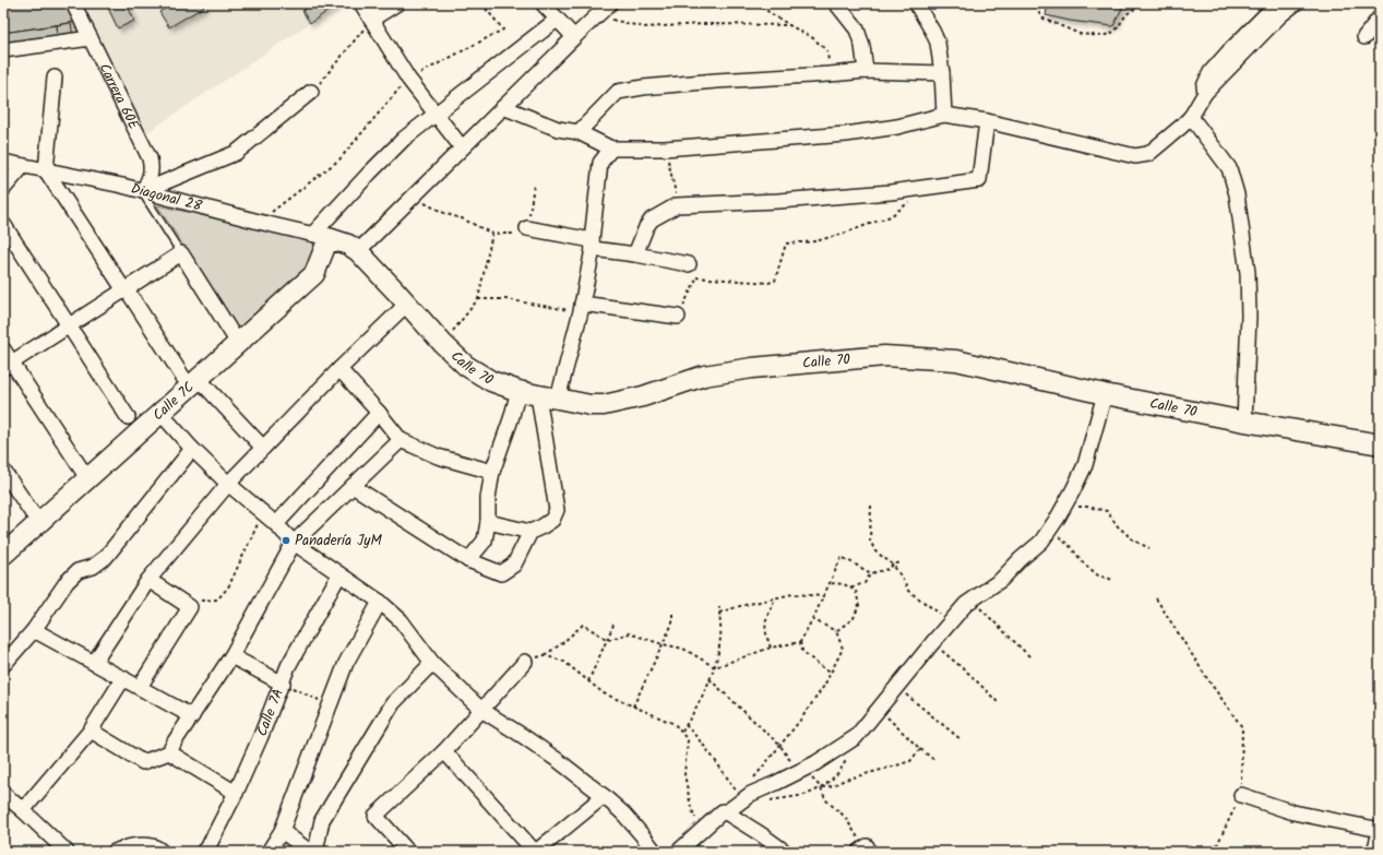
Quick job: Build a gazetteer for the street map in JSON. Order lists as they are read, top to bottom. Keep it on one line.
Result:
{"streets":{"street":["Carrera 60E","Diagonal 28","Calle 70","Calle 7C","Calle 7A"]},"crossings":[["Carrera 60E","Diagonal 28"],["Diagonal 28","Calle 70"],["Diagonal 28","Calle 7C"],["Calle 70","Calle 7C"]],"places":["Panadería JyM"]}
